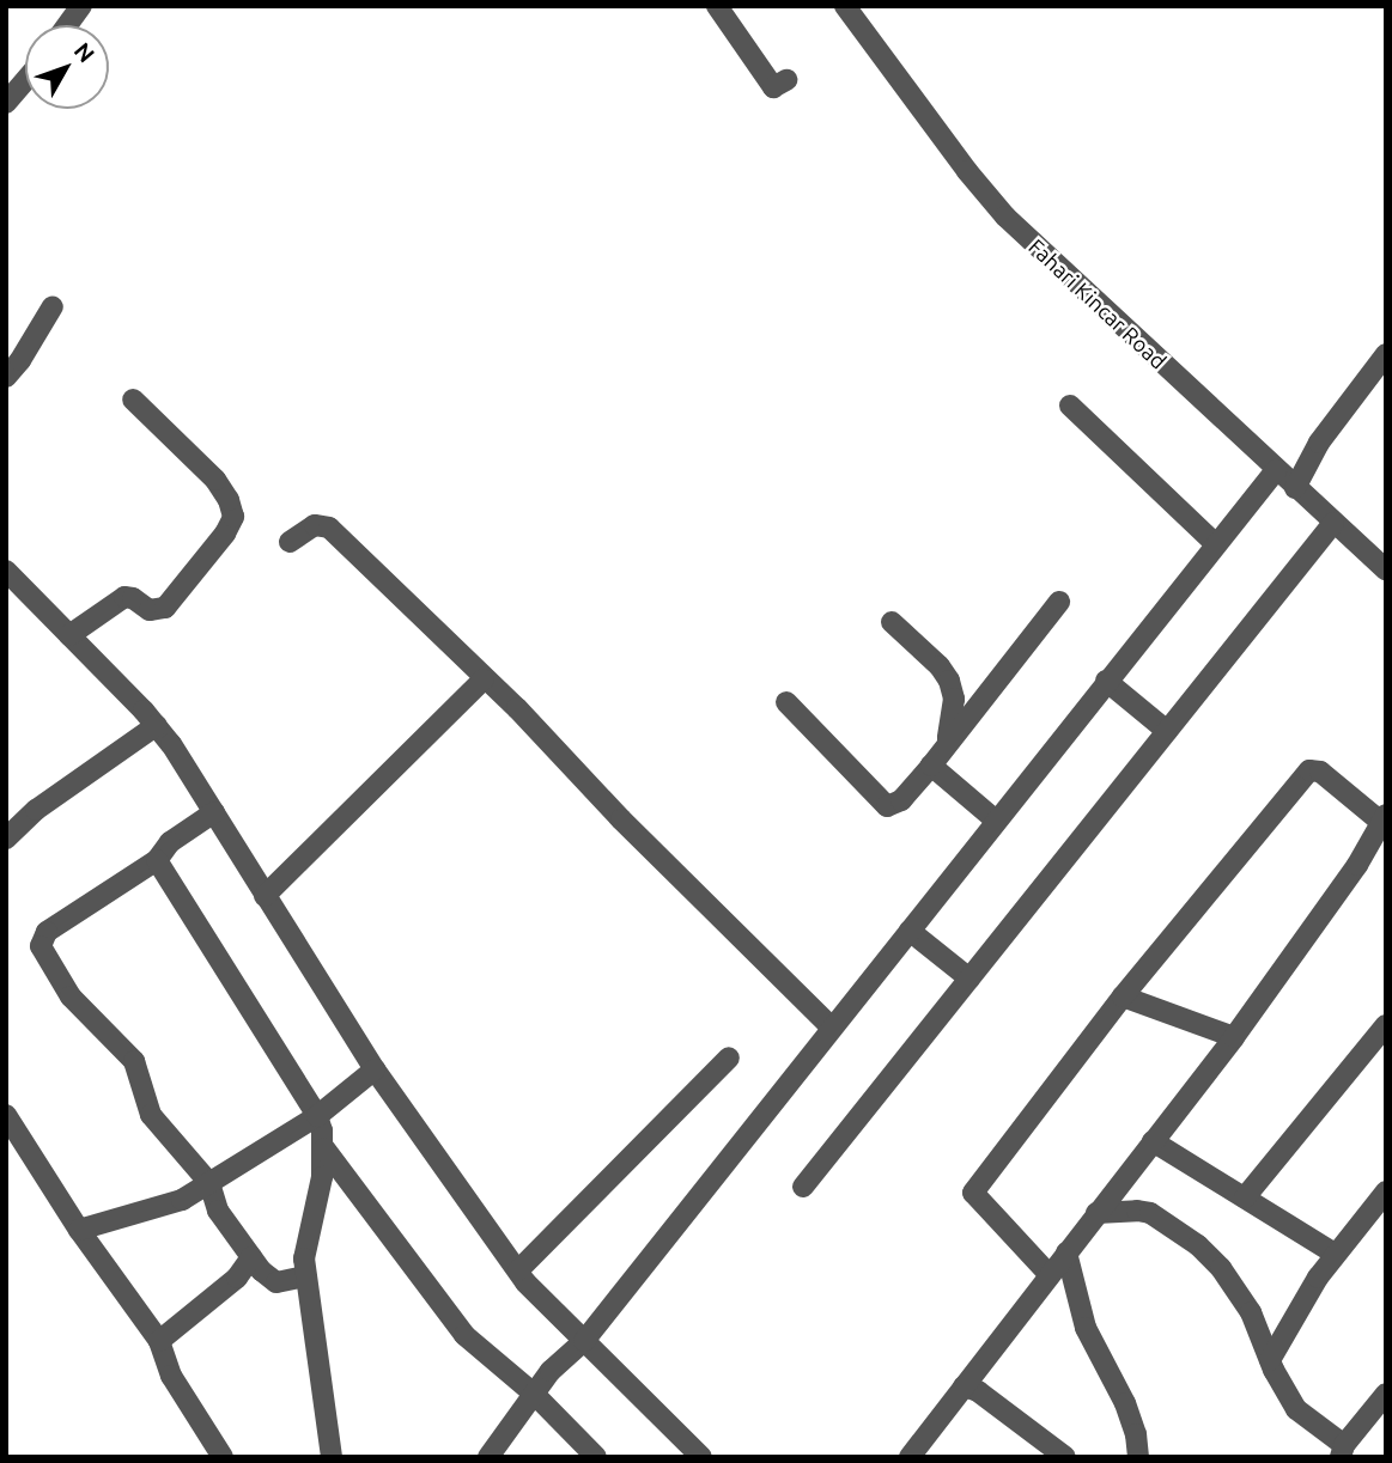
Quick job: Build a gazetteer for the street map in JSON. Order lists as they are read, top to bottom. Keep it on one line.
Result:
{"streets":{"street":["Fahari Kincar Road"]},"north":"top right"}
